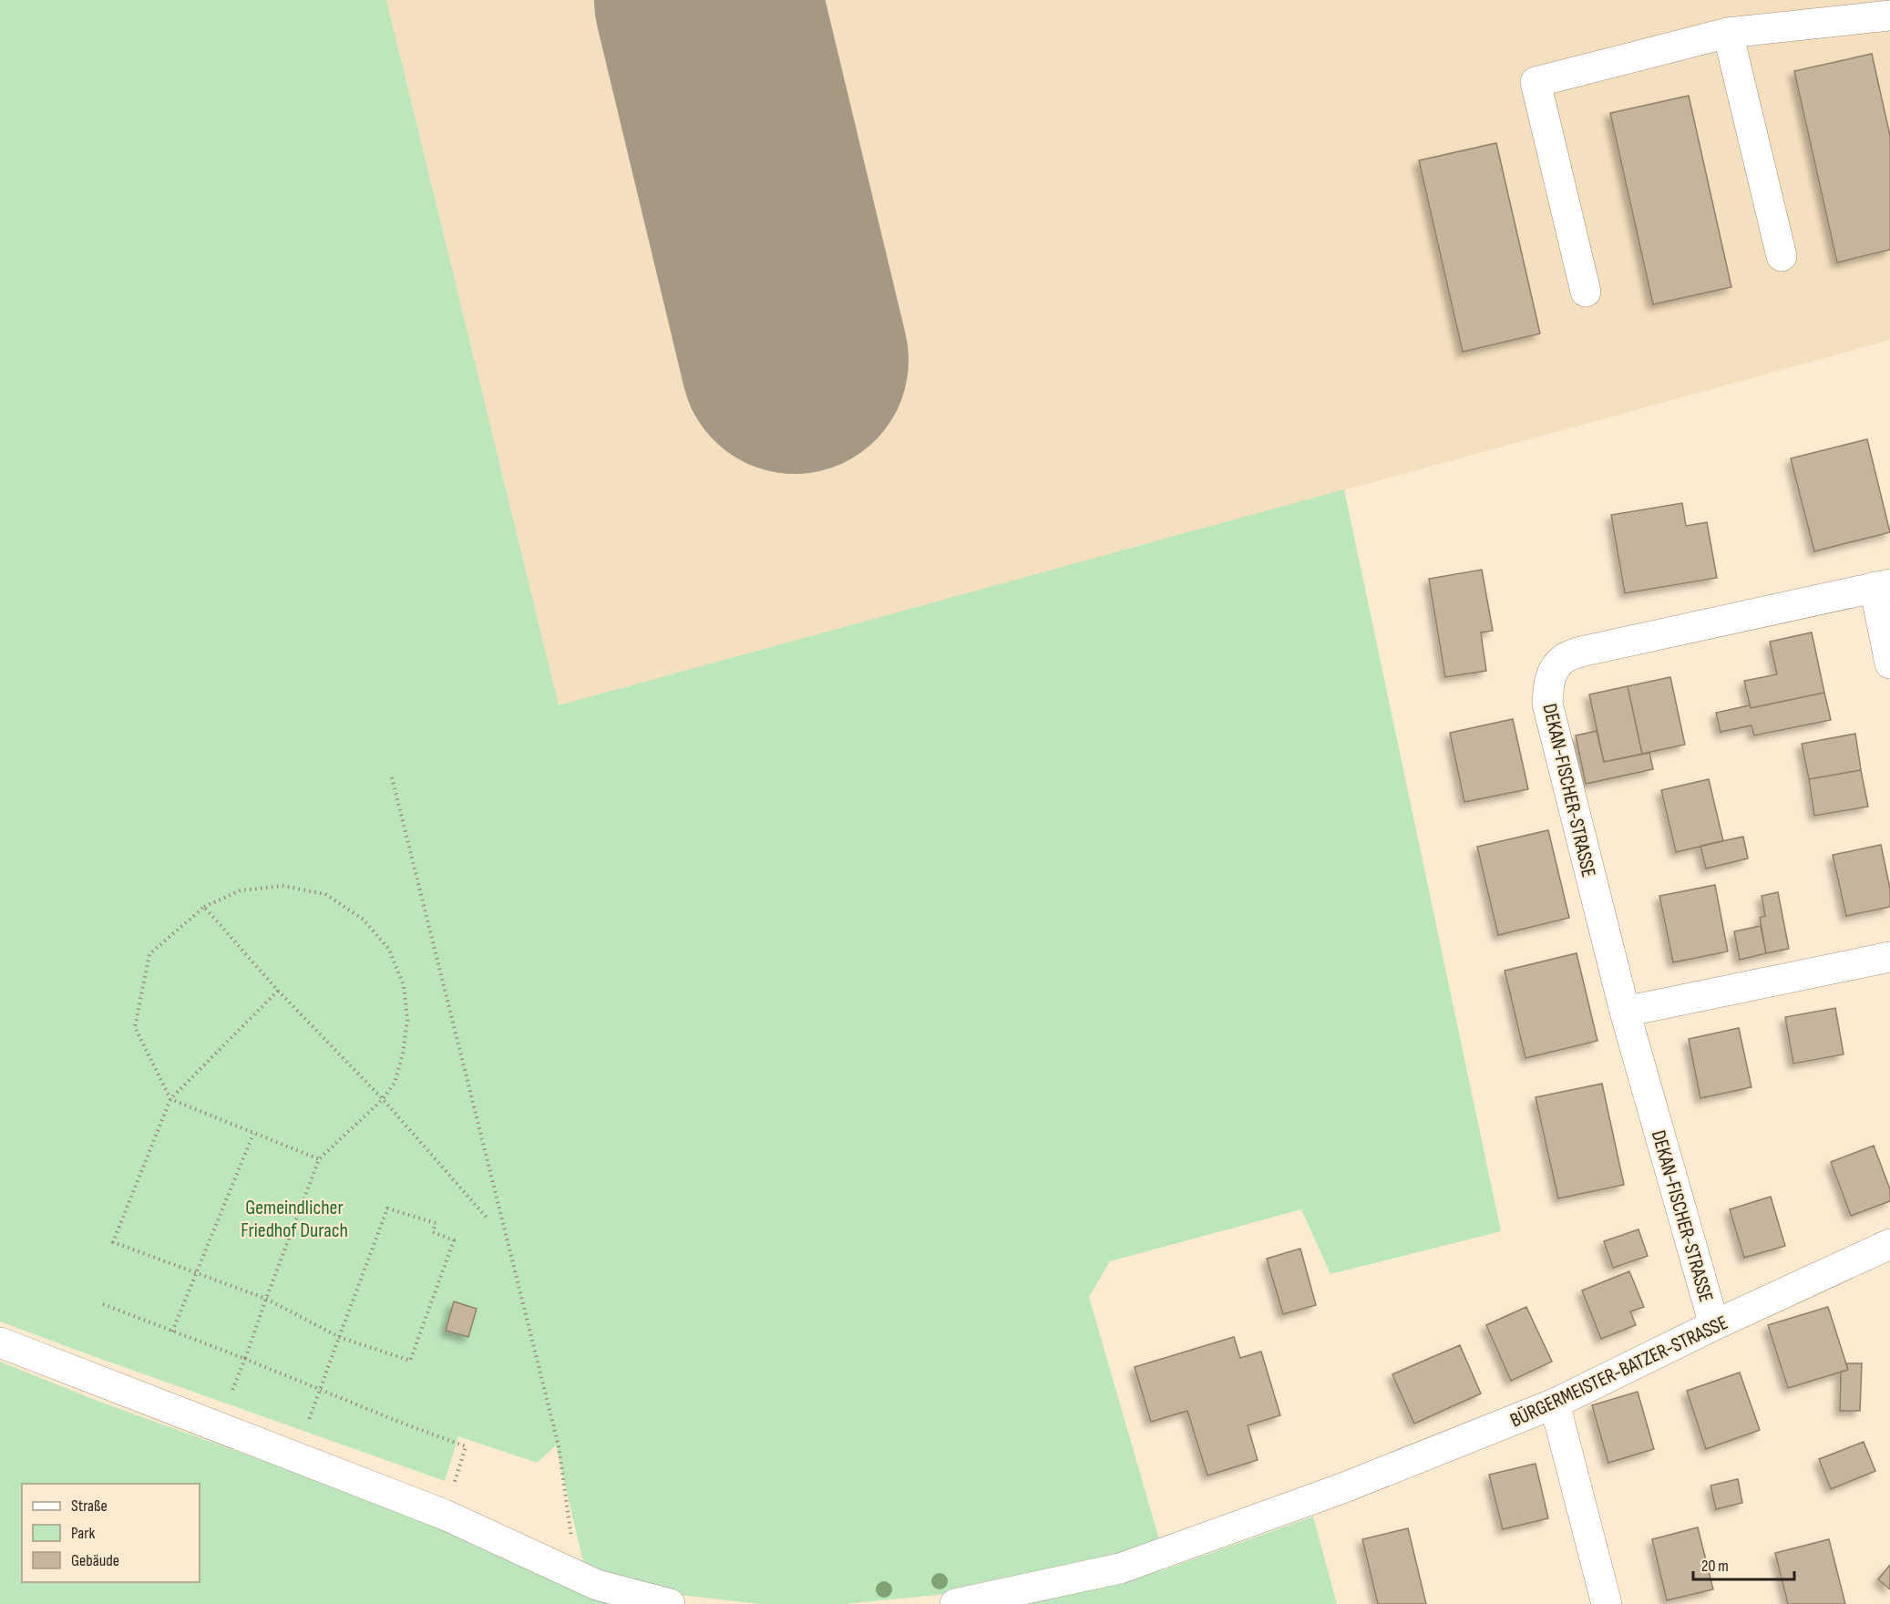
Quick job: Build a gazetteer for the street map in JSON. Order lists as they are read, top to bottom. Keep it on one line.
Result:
{"streets":{"street":["DEKAN-FISCHER-STRASSE","BÜRGERMEISTER-BATZER-STRASSE"]},"crossings":[["DEKAN-FISCHER-STRASSE","BÜRGERMEISTER-BATZER-STRASSE"]],"parks":["Gemeindlicher Friedhof Durach"],"legend":["Straße","Park","Gebäude"],"scale_bar":"20 m"}
